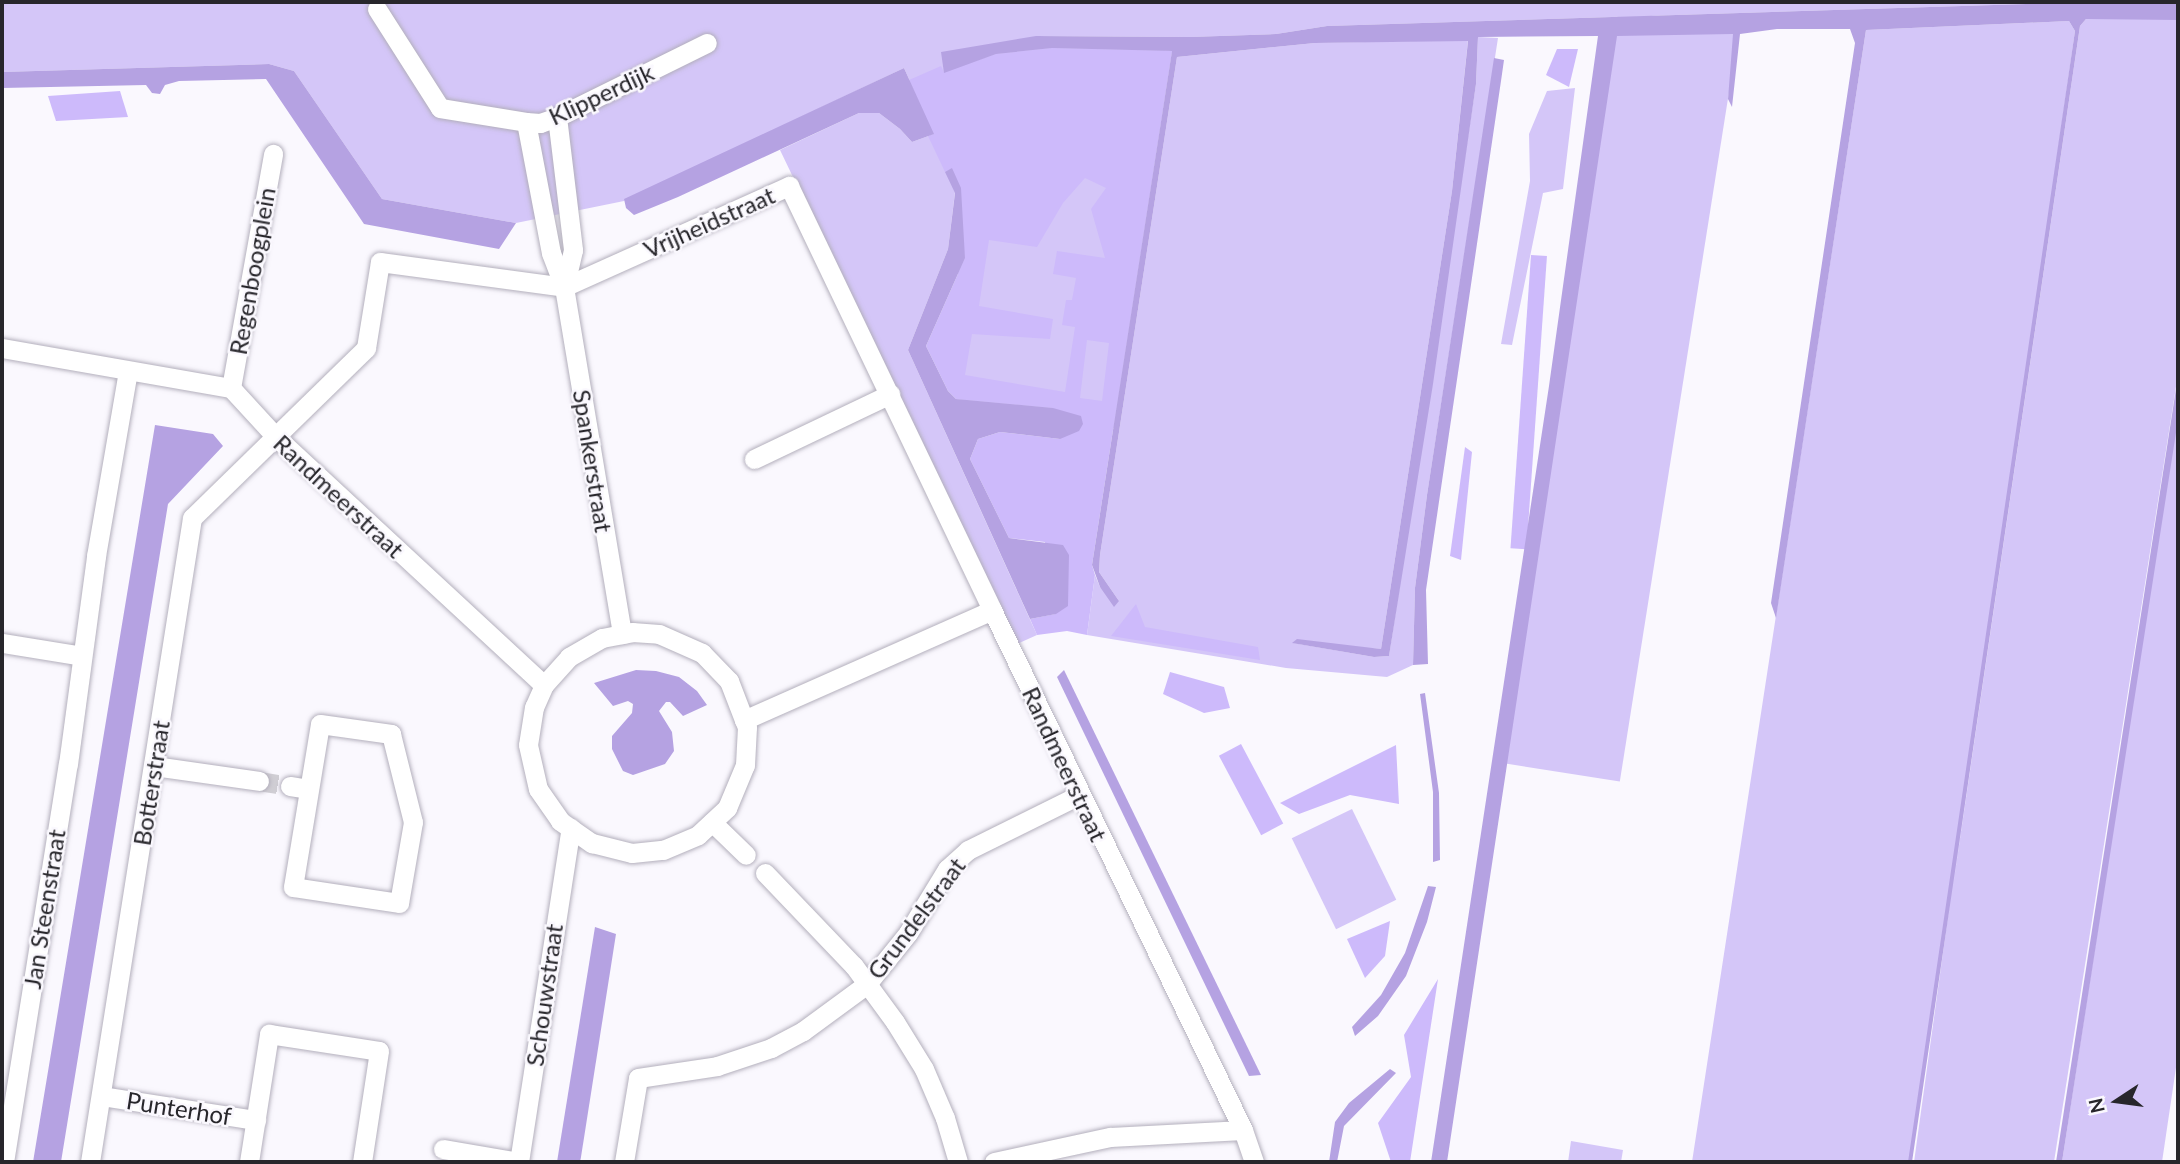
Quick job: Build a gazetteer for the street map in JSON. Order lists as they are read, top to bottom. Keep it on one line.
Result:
{"streets":{"street":["Klipperdijk","Vrijheidstraat","Regenboogplein","Spankerstraat","Randmeerstraat","Botterstraat","Jan Steenstraat","Grundelstraat","Schouwstraat","Punterhof"]},"crossings":[["Klipperdijk","Spankerstraat"],["Vrijheidstraat","Spankerstraat"],["Vrijheidstraat","Randmeerstraat"],["Regenboogplein","Randmeerstraat"],["Spankerstraat","Randmeerstraat"],["Spankerstraat","Schouwstraat"],["Randmeerstraat","Botterstraat"],["Randmeerstraat","Grundelstraat"],["Randmeerstraat","Schouwstraat"],["Botterstraat","Punterhof"]],"north":"left"}
